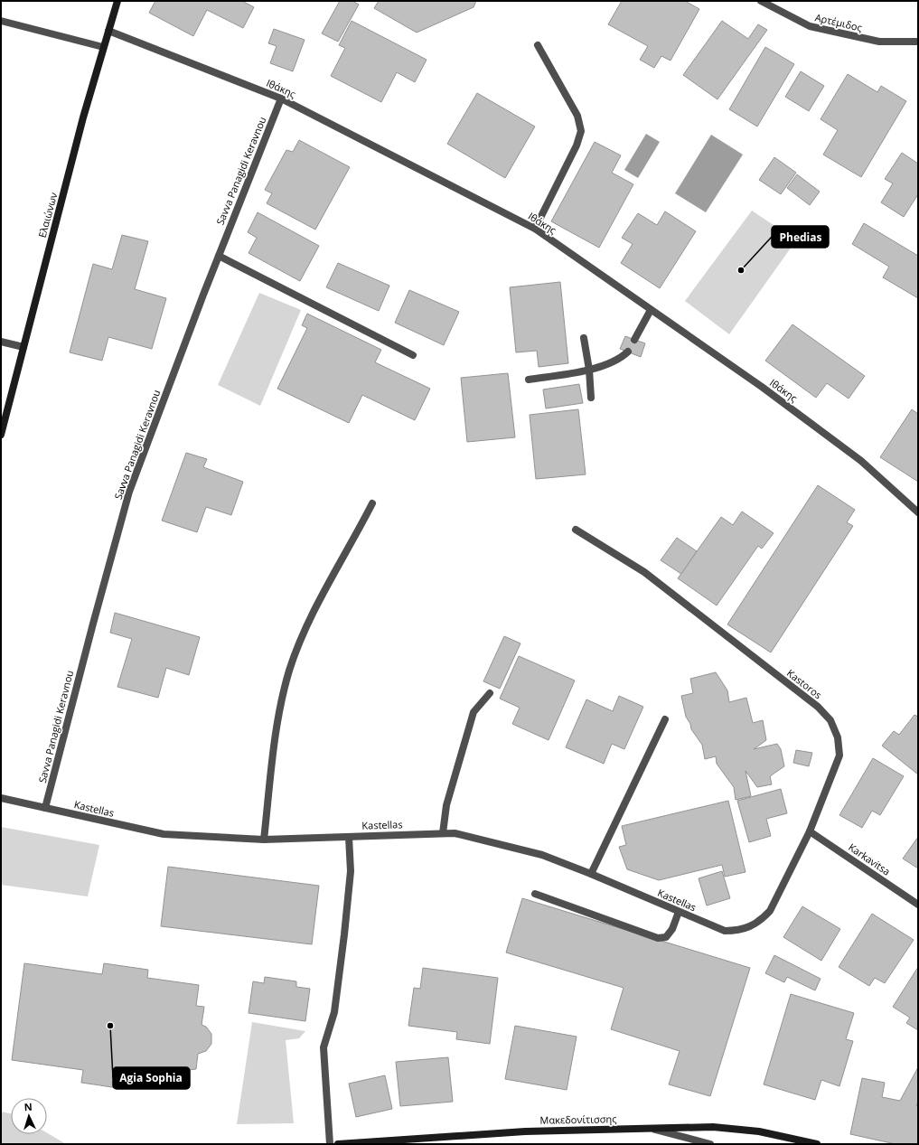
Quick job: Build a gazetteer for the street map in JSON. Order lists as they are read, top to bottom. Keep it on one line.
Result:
{"streets":{"main road":["Ελαιώνων","Μακεδονίτισσης"],"street":["Αρτέμιδος","Ιθάκης","Savva Panagidi Keravnou","Kastoros","Kastellas","Karkavitsa"]},"crossings":[["Ιθάκης","Savva Panagidi Keravnou"],["Ιθάκης","Ελαιώνων"],["Savva Panagidi Keravnou","Kastellas"],["Kastoros","Kastellas"],["Kastoros","Karkavitsa"]],"places":["Phedias","Agia Sophia"],"north":"top"}
